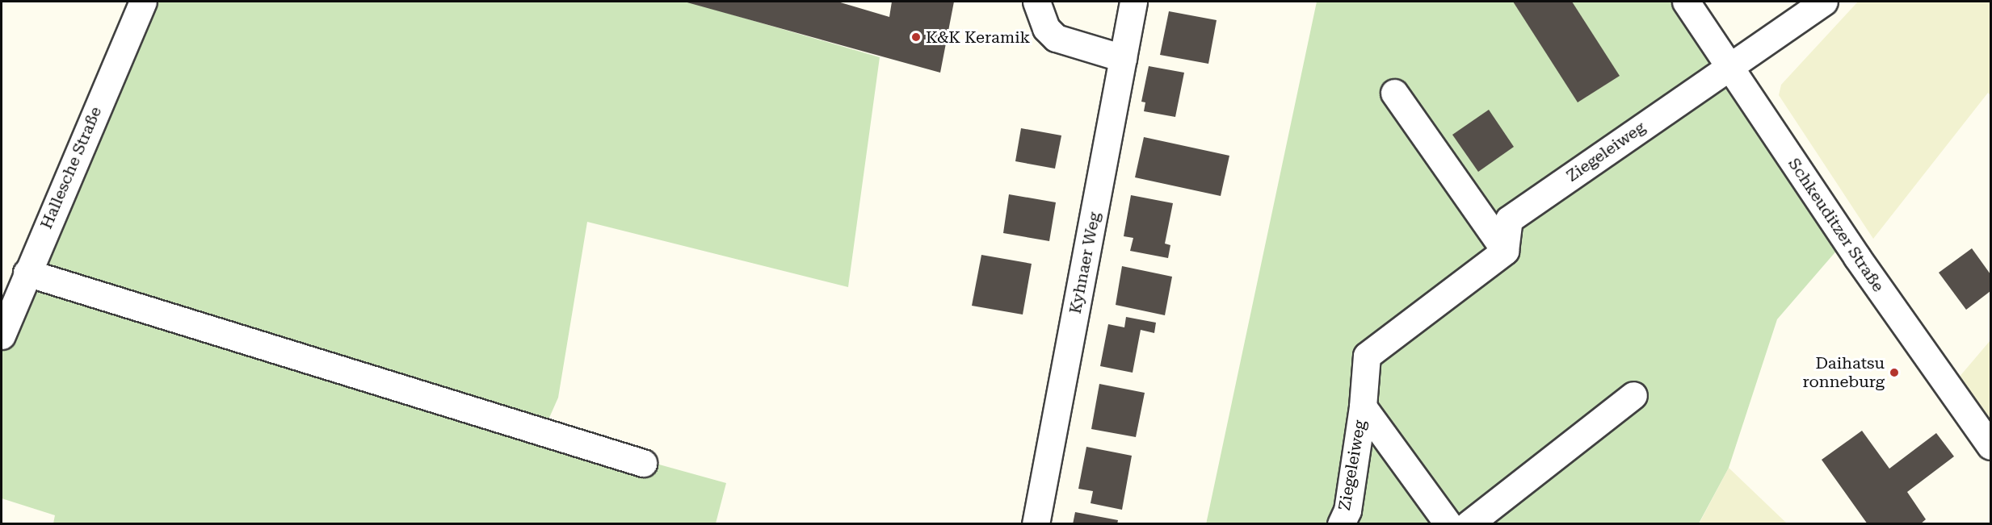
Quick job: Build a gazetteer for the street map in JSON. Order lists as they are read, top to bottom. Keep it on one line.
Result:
{"streets":{"street":["Ziegeleiweg","Hallesche Straße","Schkeuditzer Straße","Kyhnaer Weg"]},"crossings":[["Ziegeleiweg","Schkeuditzer Straße"]],"places":["K&K Keramik","Daihatsu ronneburg"]}
